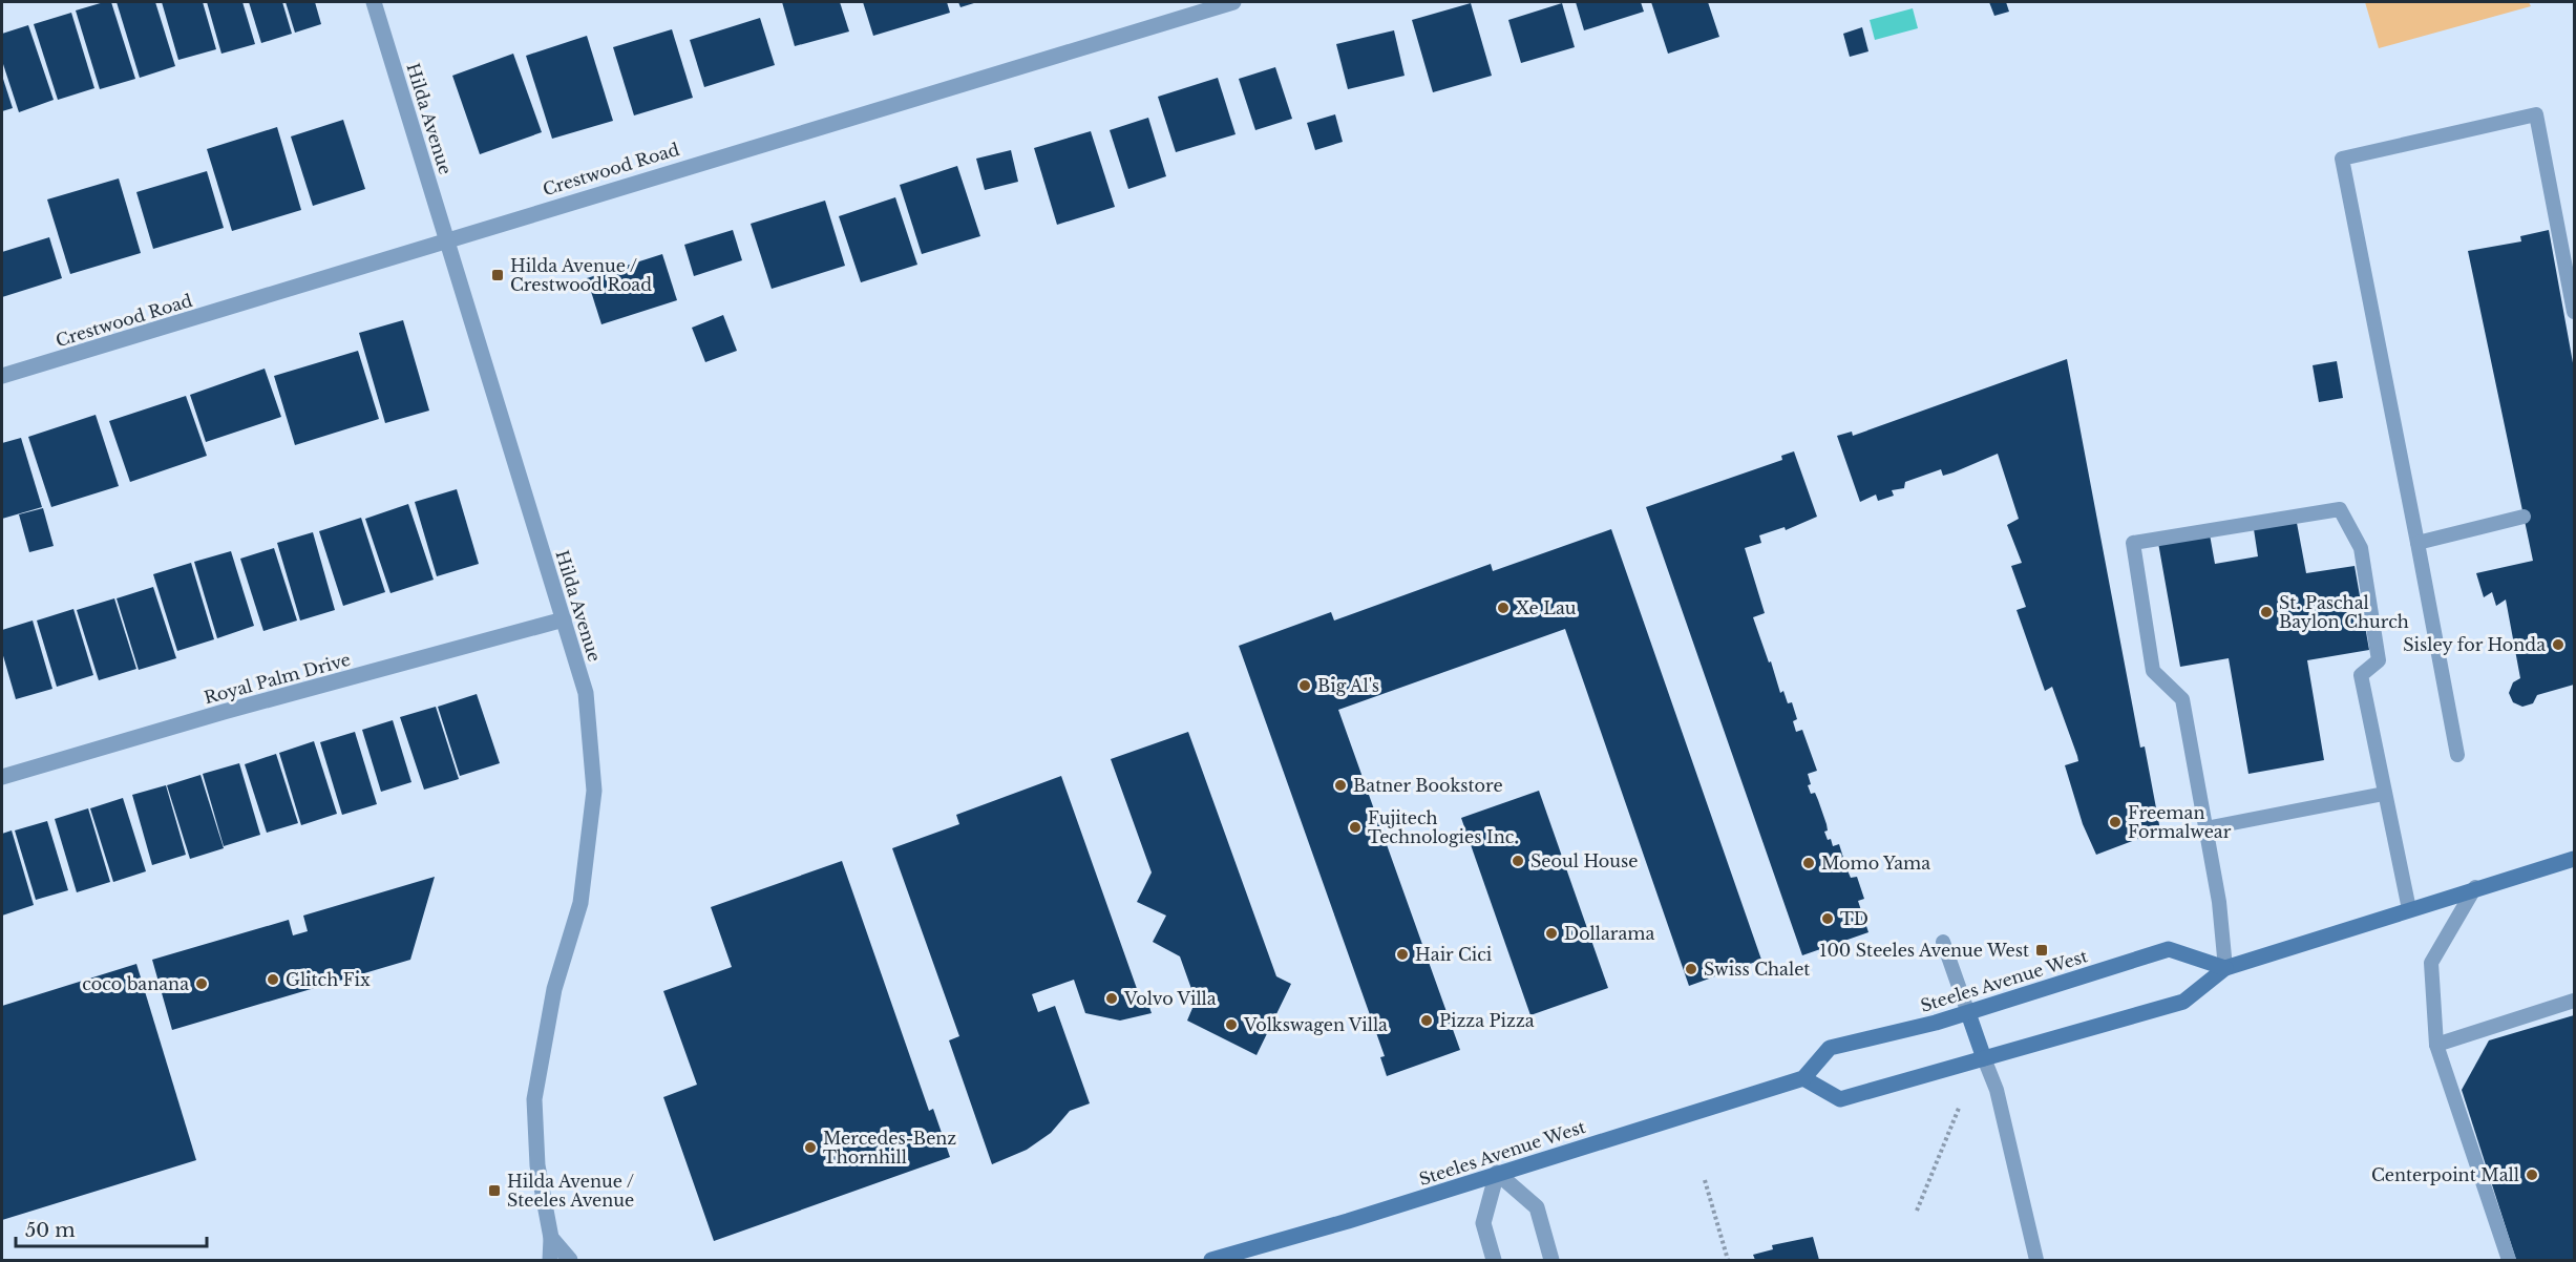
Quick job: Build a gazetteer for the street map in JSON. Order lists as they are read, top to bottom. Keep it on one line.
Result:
{"streets":{"main road":["Steeles Avenue West"],"street":["Hilda Avenue","Crestwood Road","Royal Palm Drive"]},"crossings":[["Hilda Avenue","Crestwood Road"],["Hilda Avenue","Royal Palm Drive"]],"places":{"transit":["Hilda Avenue / Crestwood Road","100 Steeles Avenue West","Hilda Avenue / Steeles Avenue"],"other":["Xe Lau","St. Paschal Baylon Church","Sisley for Honda","Big Al's","Batner Bookstore","Freeman Formalwear","Fujitech Technologies Inc.","Seoul House","Momo Yama","TD","Dollarama","Hair Cici","Swiss Chalet","Glitch Fix","coco banana","Volvo Villa","Pizza Pizza","Volkswagen Villa","Mercedes-Benz Thornhill","Centerpoint Mall"]},"scale_bar":"50 m"}
